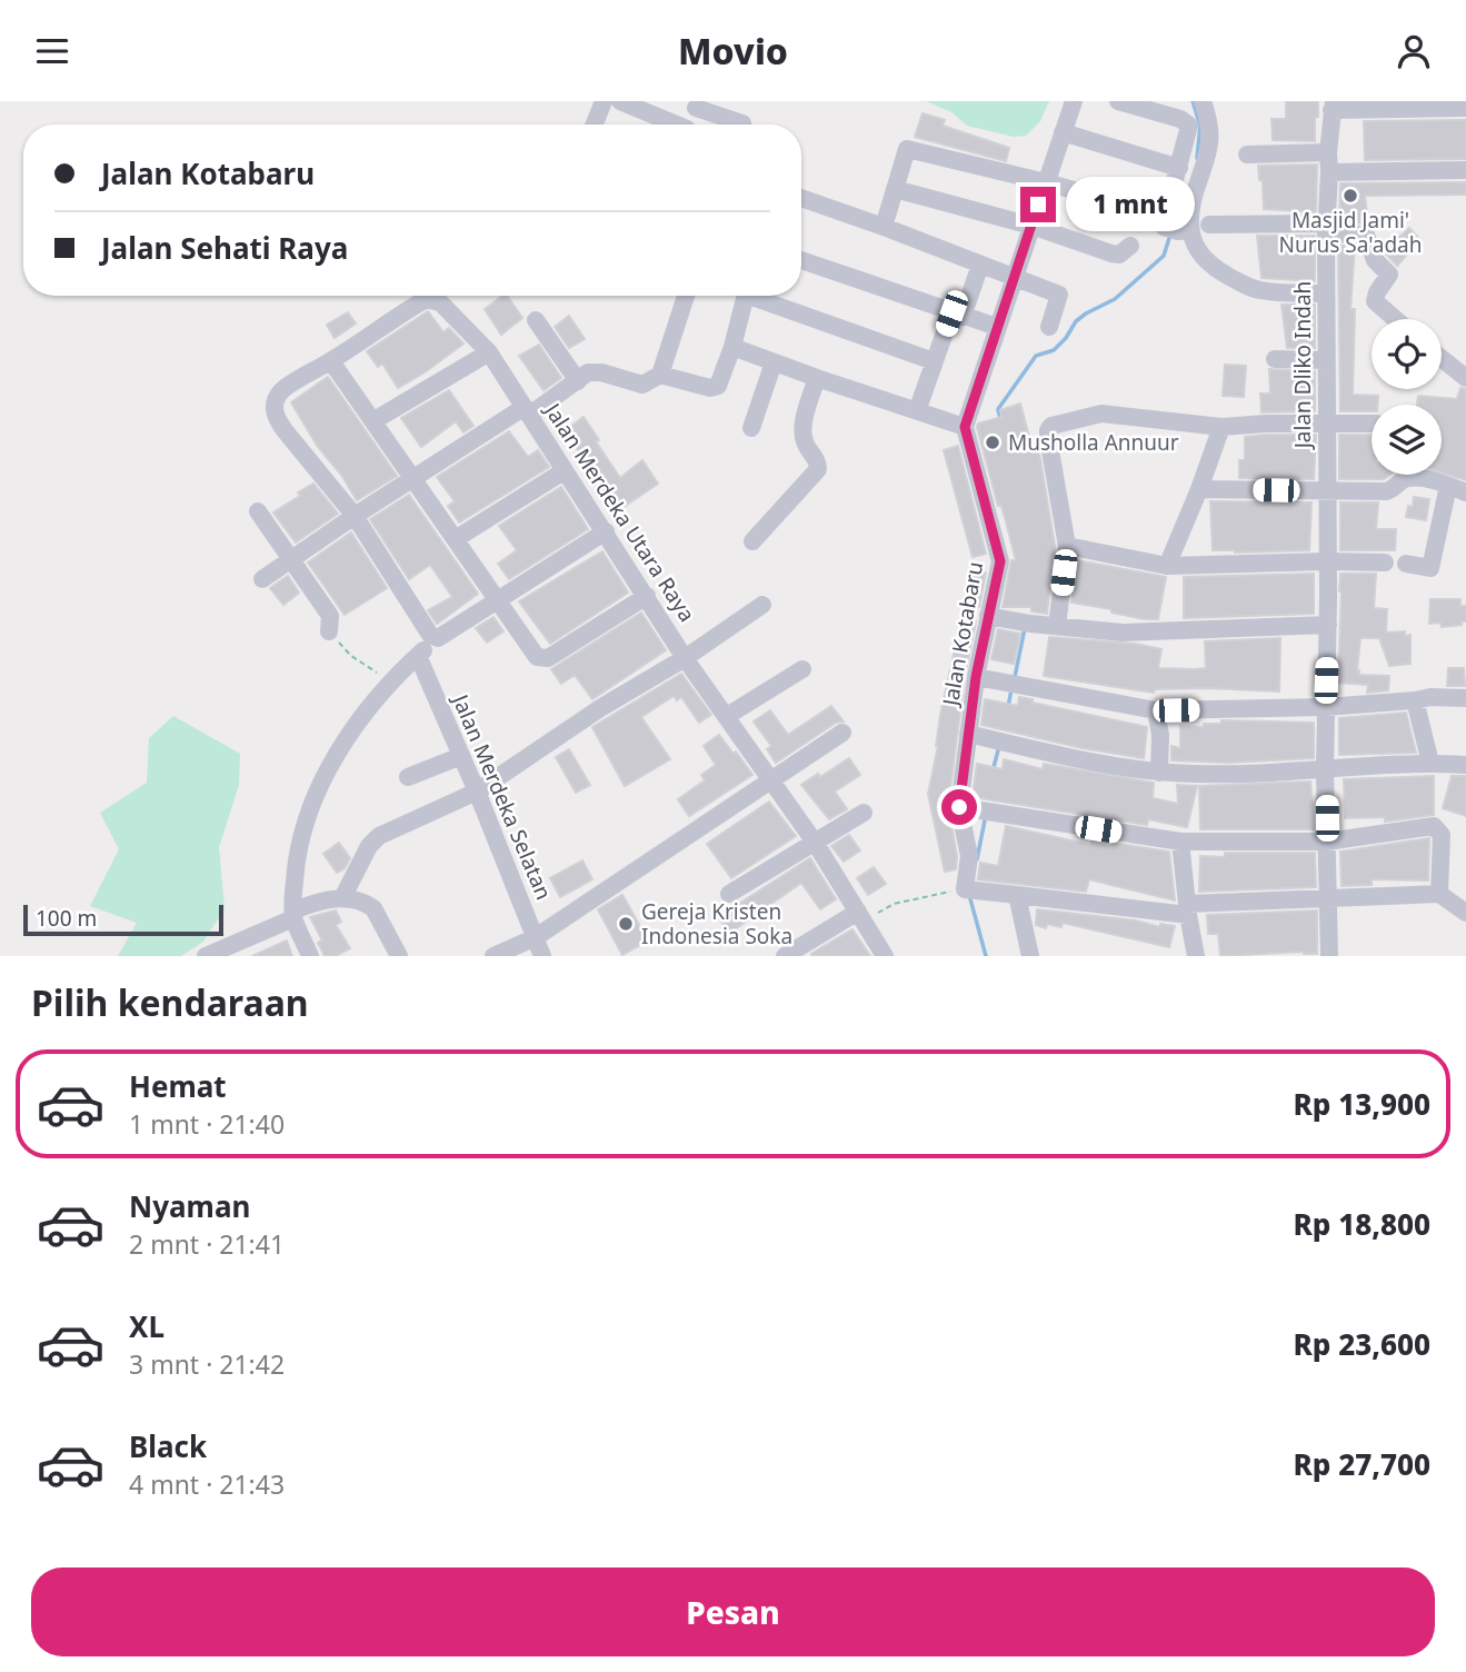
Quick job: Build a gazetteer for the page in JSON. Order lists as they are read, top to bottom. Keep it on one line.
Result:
{"streets":{"street":["Jalan Dliko Indah","Jalan Merdeka Utara Raya","Jalan Kotabaru","Jalan Merdeka Selatan"]},"crossings":[["Jalan Merdeka Utara Raya","Jalan Merdeka Selatan"]],"places":["Masjid Jami' Nurus Sa'adah","Musholla Annuur","Gereja Kristen Indonesia Soka"],"scale_bar":"100 m","page":{"header":"Movio","banner":["Jalan Kotabaru","Jalan Sehati Raya"],"bubble":"1 mnt","scale":"100 m","heading":"Pilih kendaraan","list":[{"name":"Hemat","note":"1 mnt · 21:40","value":"Rp 13,900"},{"name":"Nyaman","note":"2 mnt · 21:41","value":"Rp 18,800"},{"name":"XL","note":"3 mnt · 21:42","value":"Rp 23,600"},{"name":"Black","note":"4 mnt · 21:43","value":"Rp 27,700"}],"buttons":"Pesan"}}
